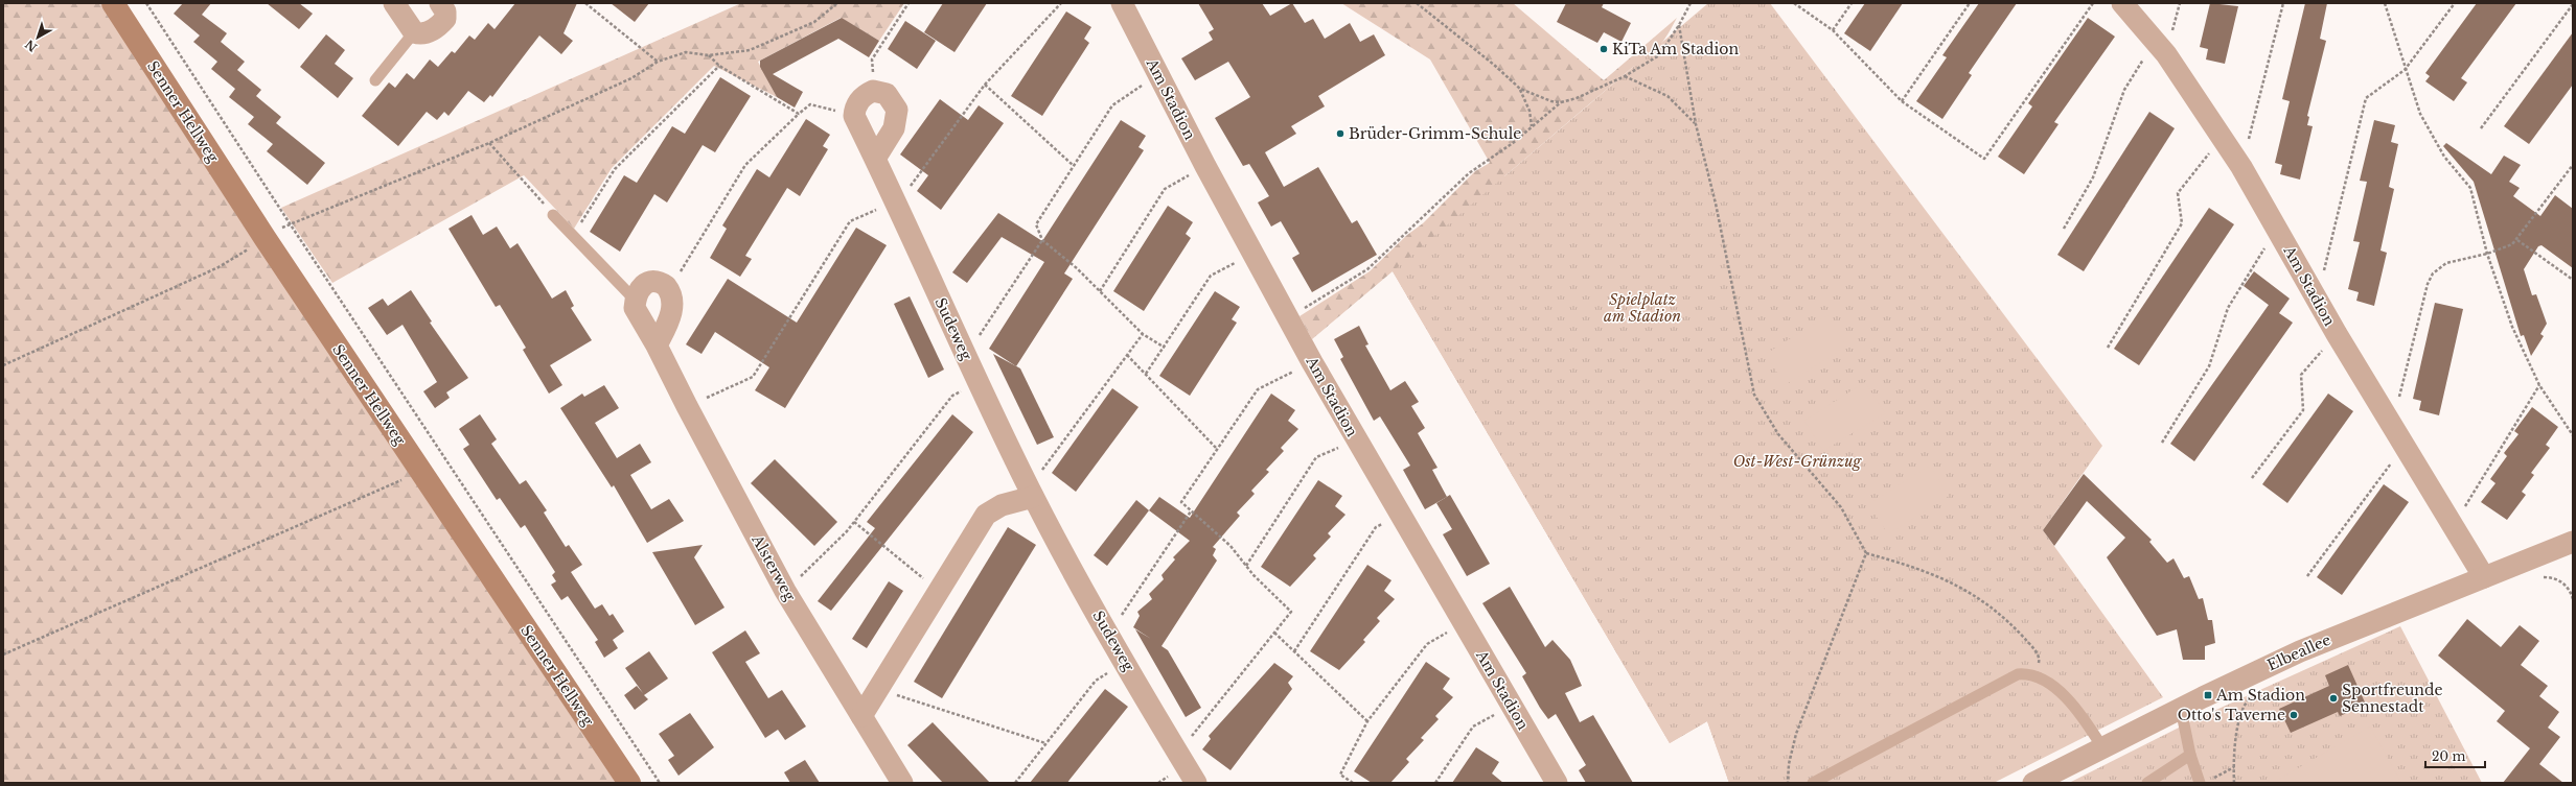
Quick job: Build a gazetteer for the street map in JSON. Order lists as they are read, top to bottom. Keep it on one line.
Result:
{"streets":{"street":["Am Stadion","Senner Hellweg","Sudeweg","Alsterweg","Elbeallee"]},"crossings":[["Am Stadion","Elbeallee"]],"parks":["Spielplatz am Stadion","Ost-West-Grünzug"],"places":{"other":["KiTa Am Stadion","Brüder-Grimm-Schule","Sportfreunde Sennestadt","Otto's Taverne"],"transit":["Am Stadion"]},"scale_bar":"20 m","north":"bottom left"}
